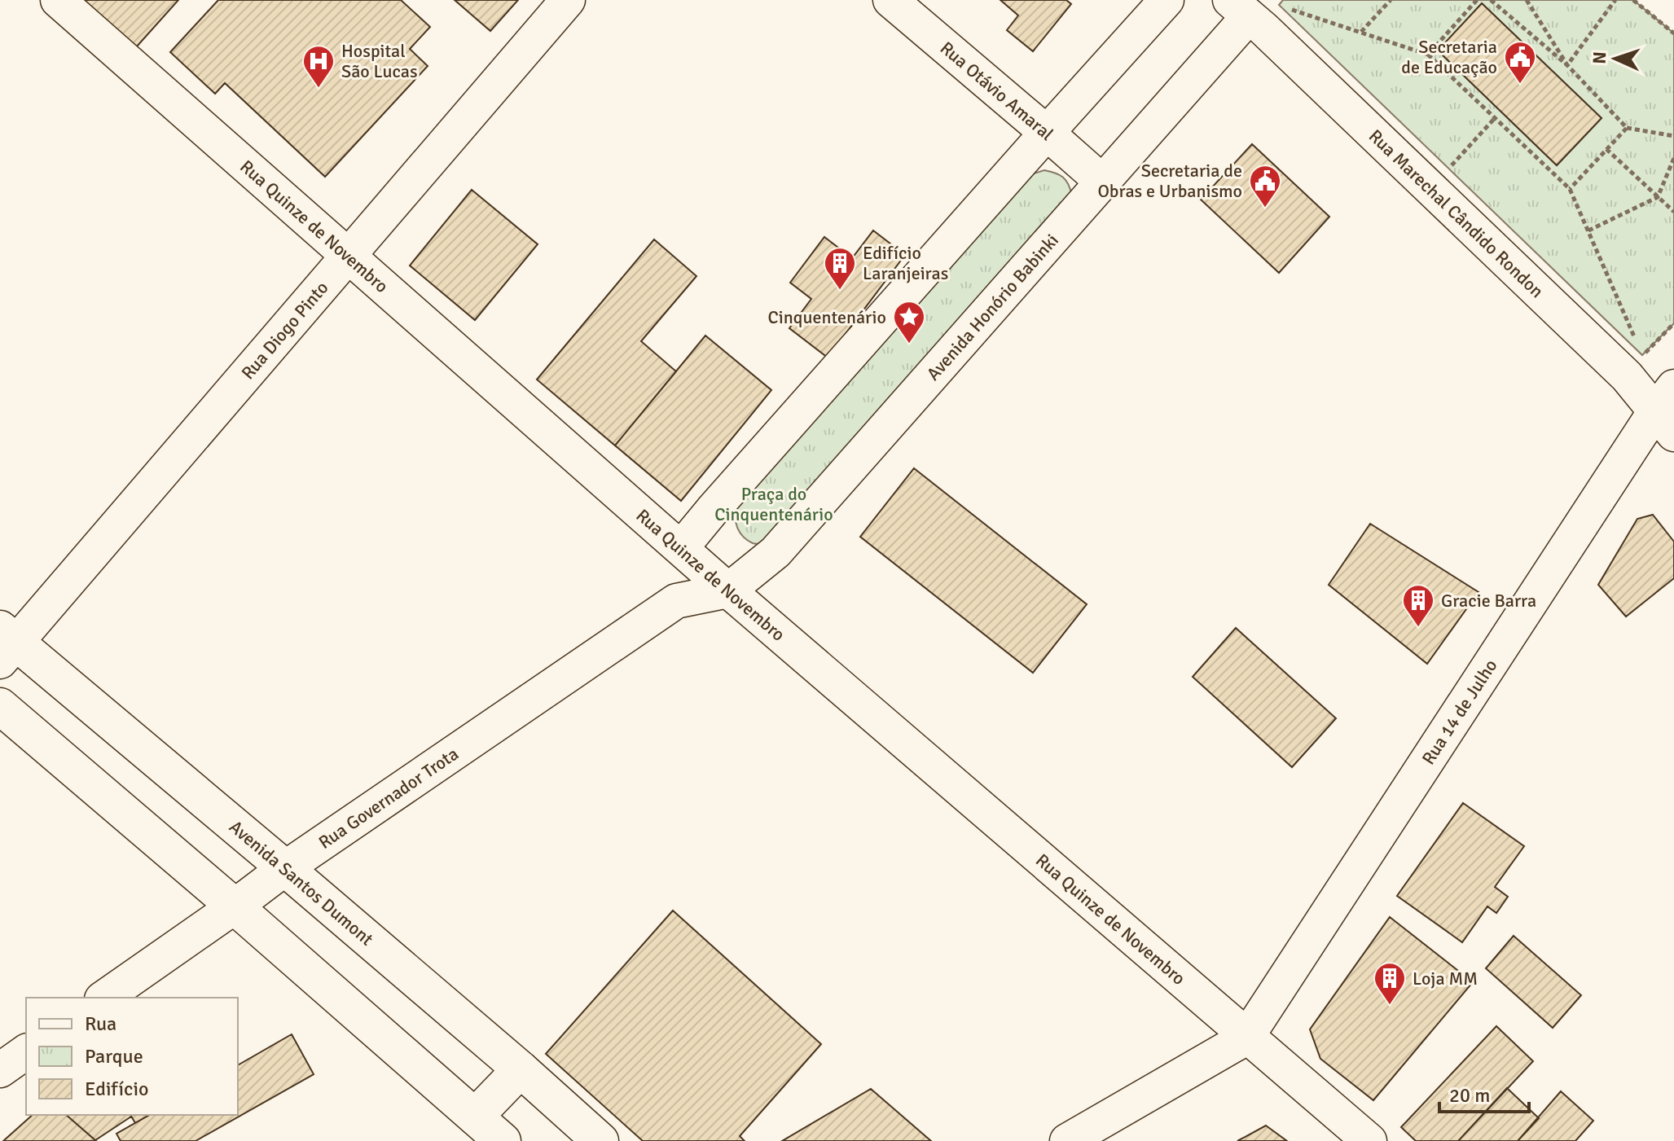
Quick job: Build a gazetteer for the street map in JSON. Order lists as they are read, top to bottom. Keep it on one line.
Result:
{"streets":{"main road":["Avenida Santos Dumont"],"street":["Rua Otávio Amaral","Rua Marechal Cândido Rondon","Rua Quinze de Novembro","Avenida Honório Babinki","Rua Diogo Pinto","Rua 14 de Julho","Rua Governador Trota"]},"crossings":[["Rua Otávio Amaral","Avenida Honório Babinki"],["Rua Marechal Cândido Rondon","Avenida Honório Babinki"],["Rua Marechal Cândido Rondon","Rua 14 de Julho"],["Rua Quinze de Novembro","Avenida Honório Babinki"],["Rua Quinze de Novembro","Rua Diogo Pinto"],["Rua Quinze de Novembro","Rua 14 de Julho"],["Rua Quinze de Novembro","Rua Governador Trota"],["Avenida Honório Babinki","Rua Governador Trota"],["Rua Diogo Pinto","Avenida Santos Dumont"],["Rua Governador Trota","Avenida Santos Dumont"]],"parks":["Praça do Cinquentenário"],"places":{"public building":["Secretaria de Educação","Secretaria de Obras e Urbanismo"],"hospital":["Hospital São Lucas"],"building":["Edifício Laranjeiras","Gracie Barra","Loja MM"],"place":["Cinquentenário"]},"legend":["Rua","Parque","Edifício"],"scale_bar":"20 m","north":"left"}
